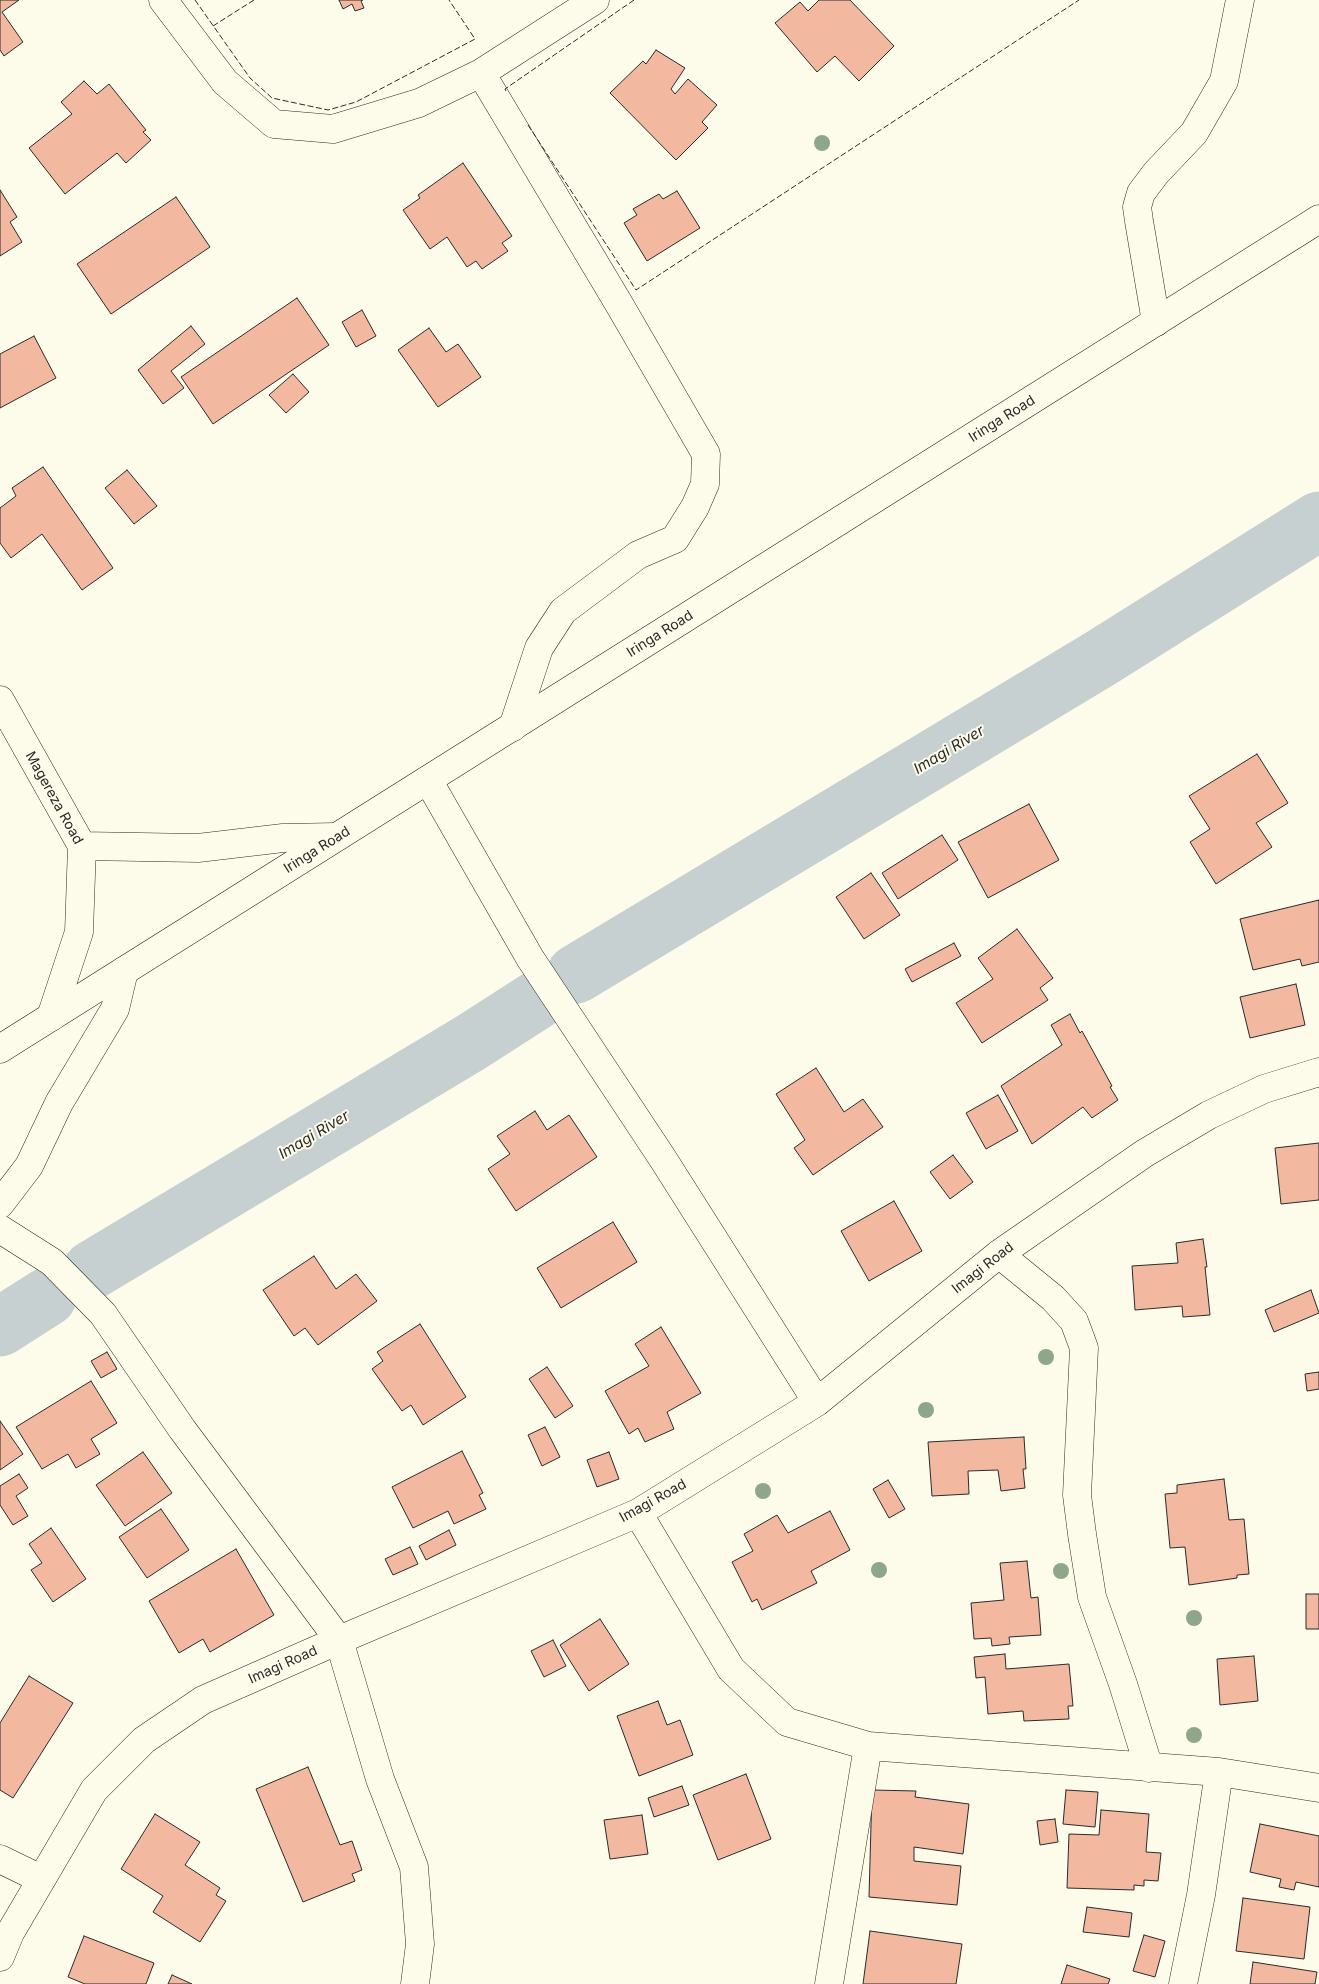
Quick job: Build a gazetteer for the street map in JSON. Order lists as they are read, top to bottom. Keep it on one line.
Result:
{"streets":{"main road":["Iringa Road","Magereza Road","Imagi Road"]},"crossings":[["Iringa Road","Magereza Road"]],"water":["Imagi River"]}
